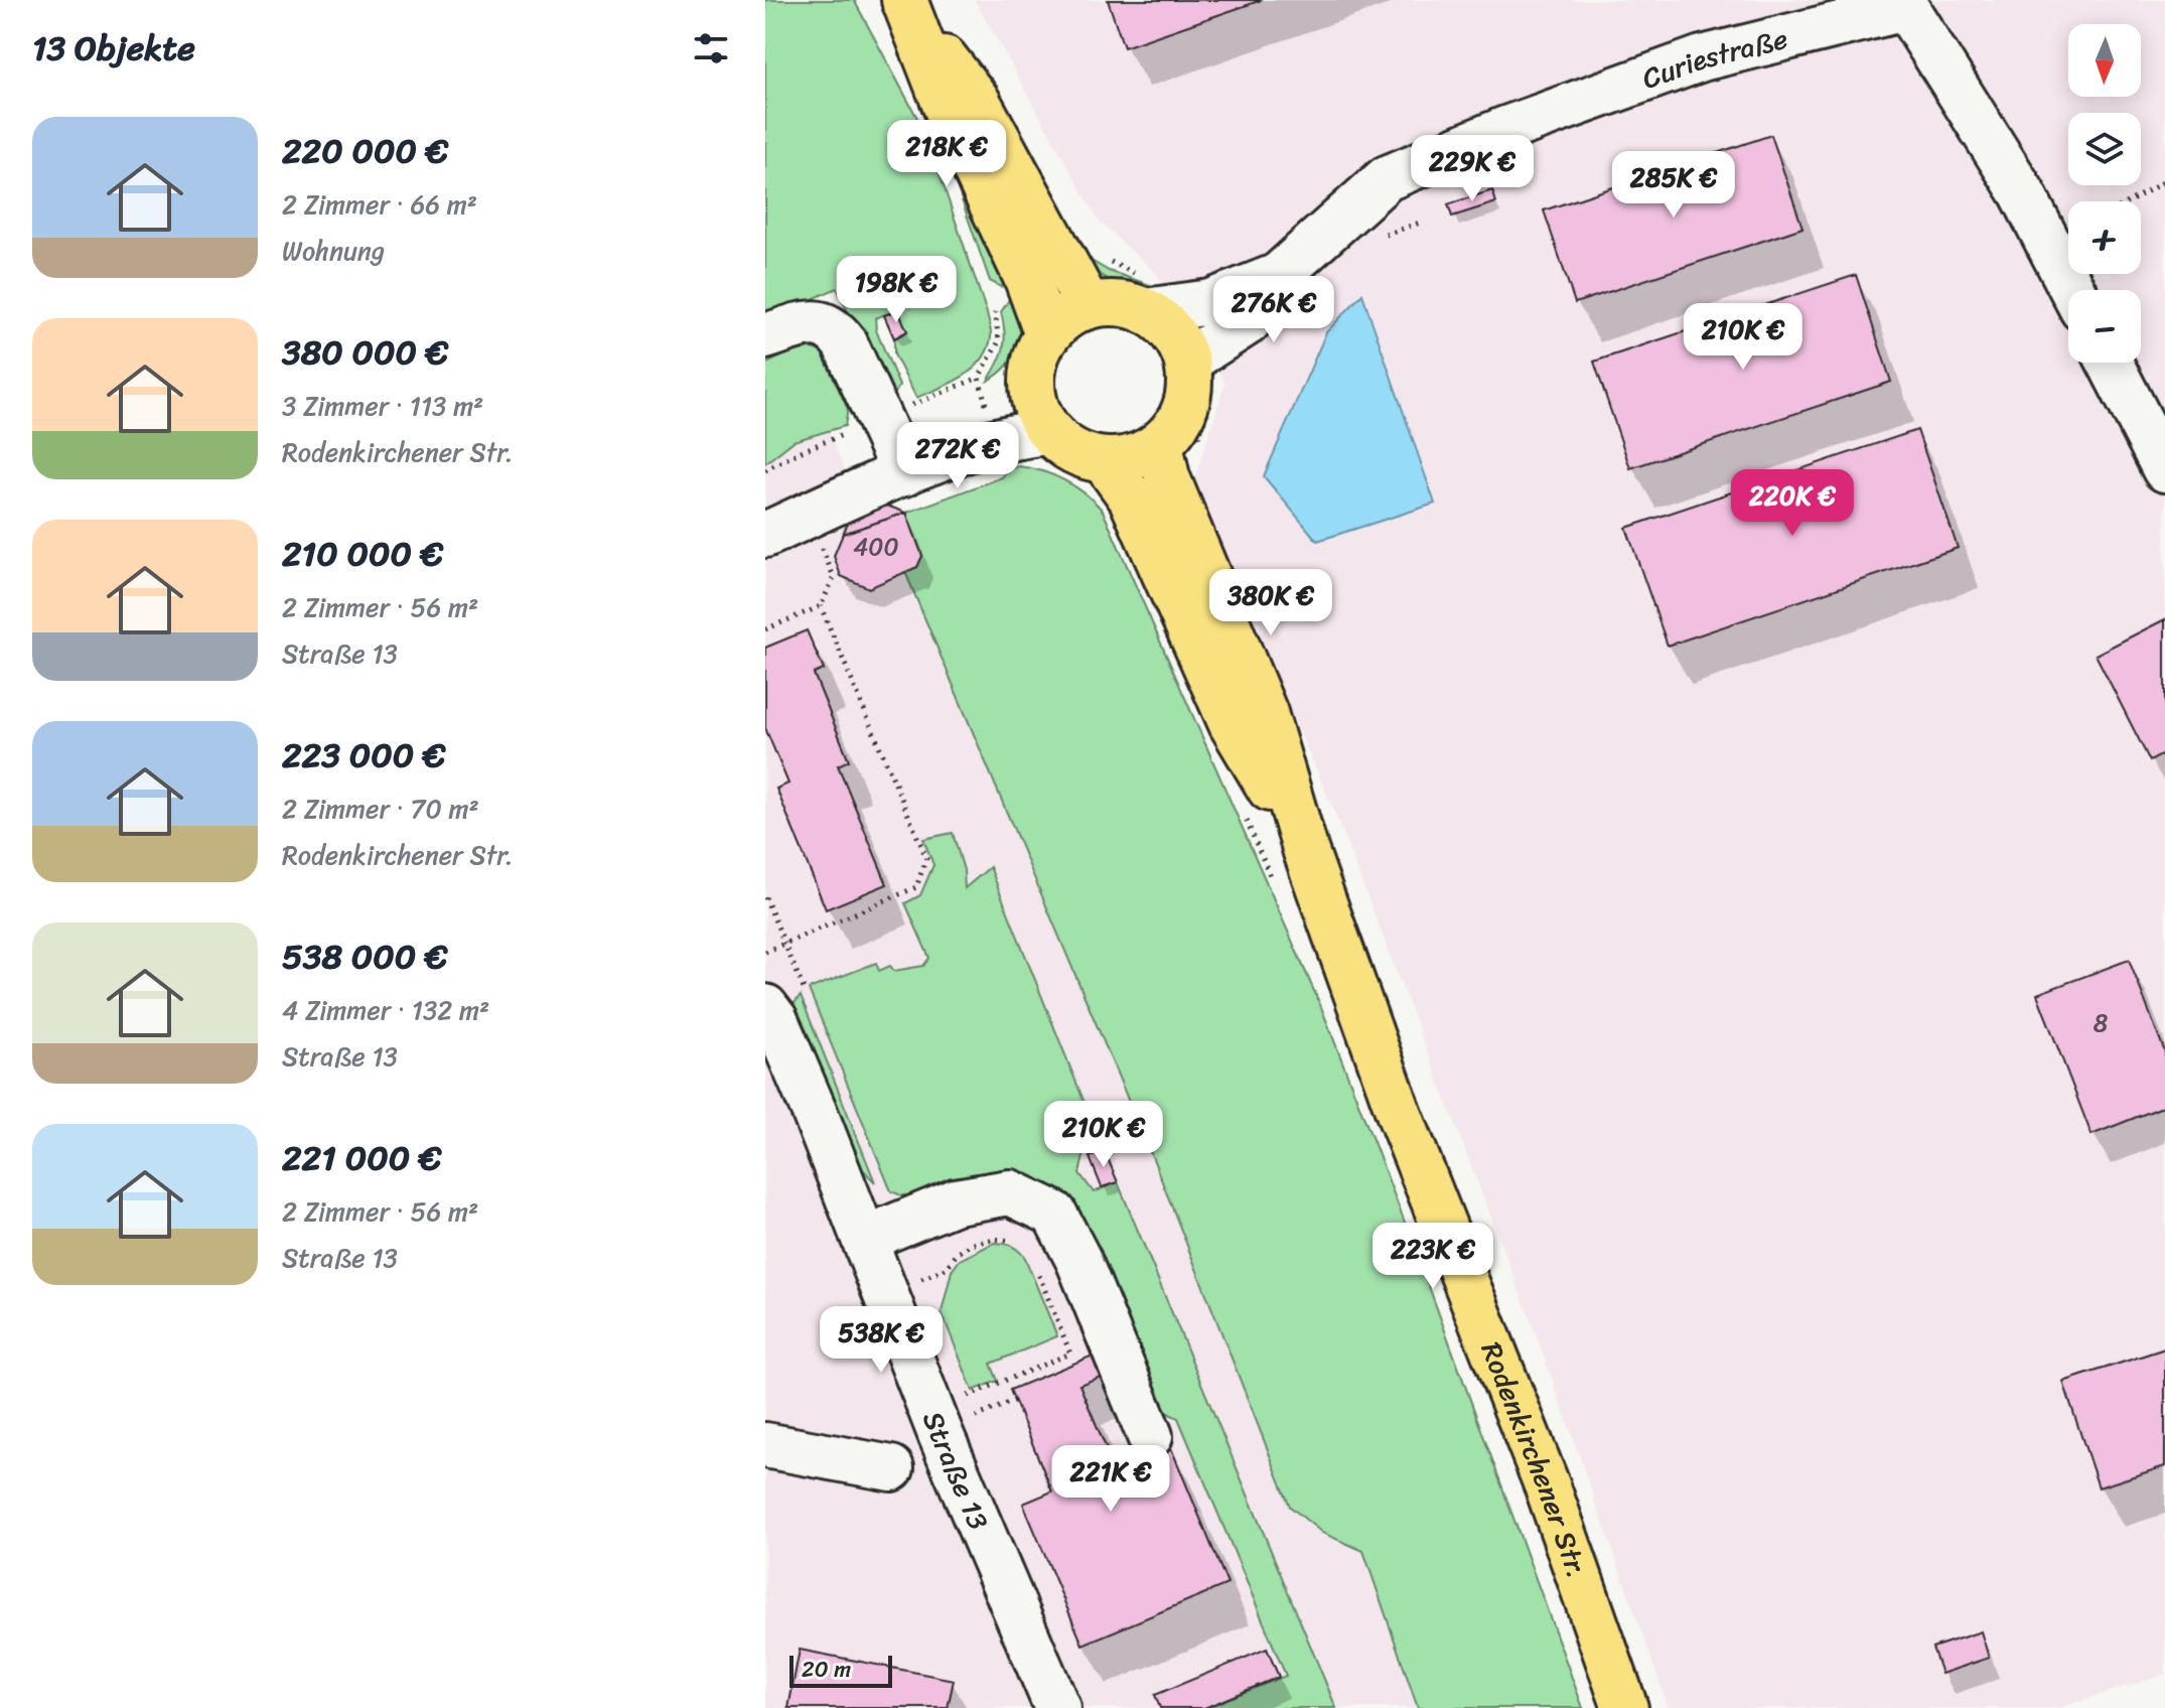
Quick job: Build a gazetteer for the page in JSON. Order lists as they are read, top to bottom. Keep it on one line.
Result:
{"streets":{"main road":["Rodenkirchener Str."],"street":["Curiestraße","Straße 13"]},"house_numbers":["400","8"],"scale_bar":"20 m","north":"bottom","page":{"heading":"13 Objekte","map_buttons":["+","−"],"list":[{"name":"220 000 €","note":"2 Zimmer · 66 m² · Wohnung"},{"name":"380 000 €","note":"3 Zimmer · 113 m² · Rodenkirchener Str."},{"name":"210 000 €","note":"2 Zimmer · 56 m² · Straße 13"},{"name":"223 000 €","note":"2 Zimmer · 70 m² · Rodenkirchener Str."},{"name":"538 000 €","note":"4 Zimmer · 132 m² · Straße 13"},{"name":"221 000 €","note":"2 Zimmer · 56 m² · Straße 13"}],"price":["218K €","229K €","285K €","198K €","276K €","210K €","272K €","220K €","380K €","210K €","223K €","538K €","221K €"],"scale":"20 m"}}
